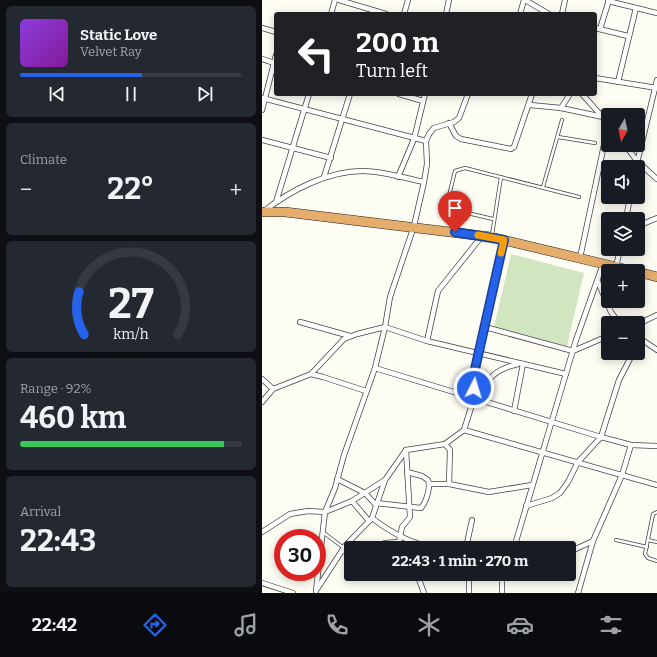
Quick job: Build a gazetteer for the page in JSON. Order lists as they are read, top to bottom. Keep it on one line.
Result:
{"north":"bottom","page":{"turn":["200 m","Turn left"],"song":["Static Love","Velvet Ray"],"map_buttons":["+","−"],"tile":["Climate",["Range · 92%","460 km"],["Arrival","22:43"]],"heat":["−","22°","+"],"limit":"30","trip":"22:43 · 1 min · 270 m","tabs":"22:42","gauge":["27","km/h"]}}
